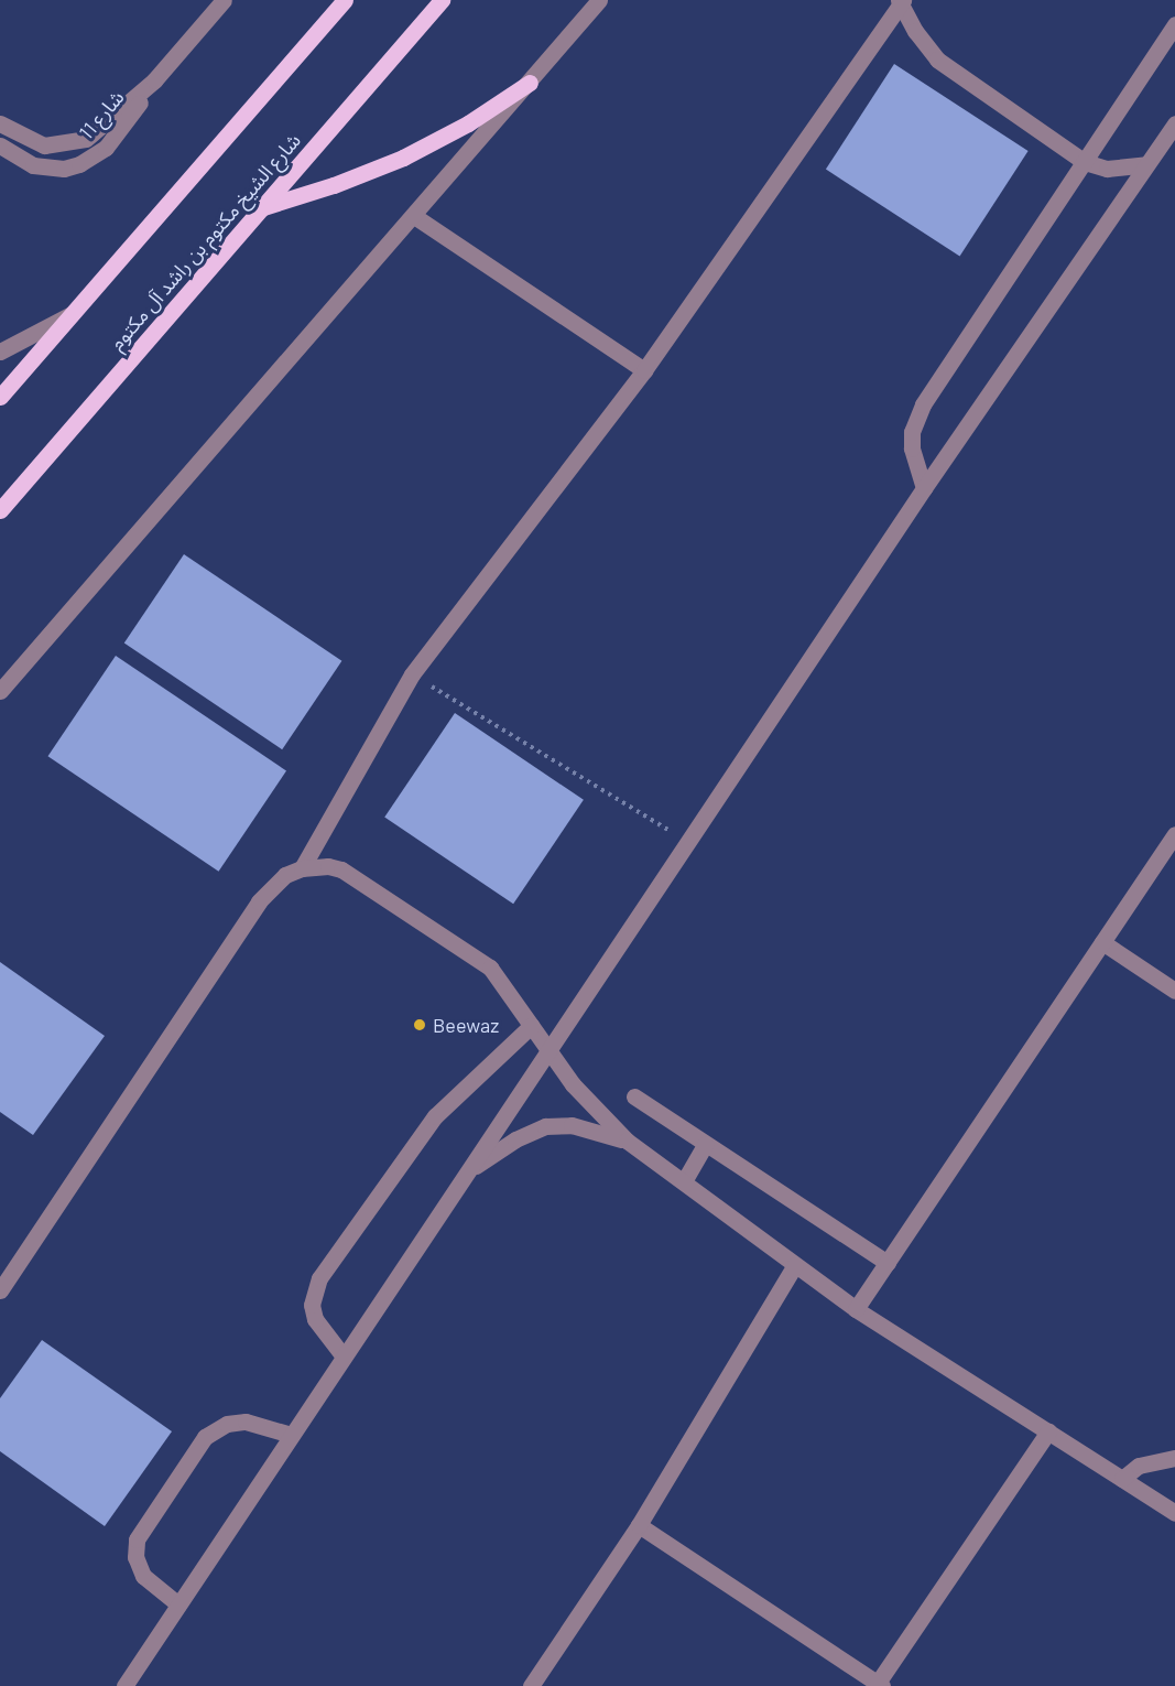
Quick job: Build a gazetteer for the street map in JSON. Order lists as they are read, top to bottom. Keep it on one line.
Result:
{"streets":{"main road":["شارع الشيخ مكتوم بن راشد آل مكتوم"],"street":["شارع 11"]},"places":["Beewaz"]}
